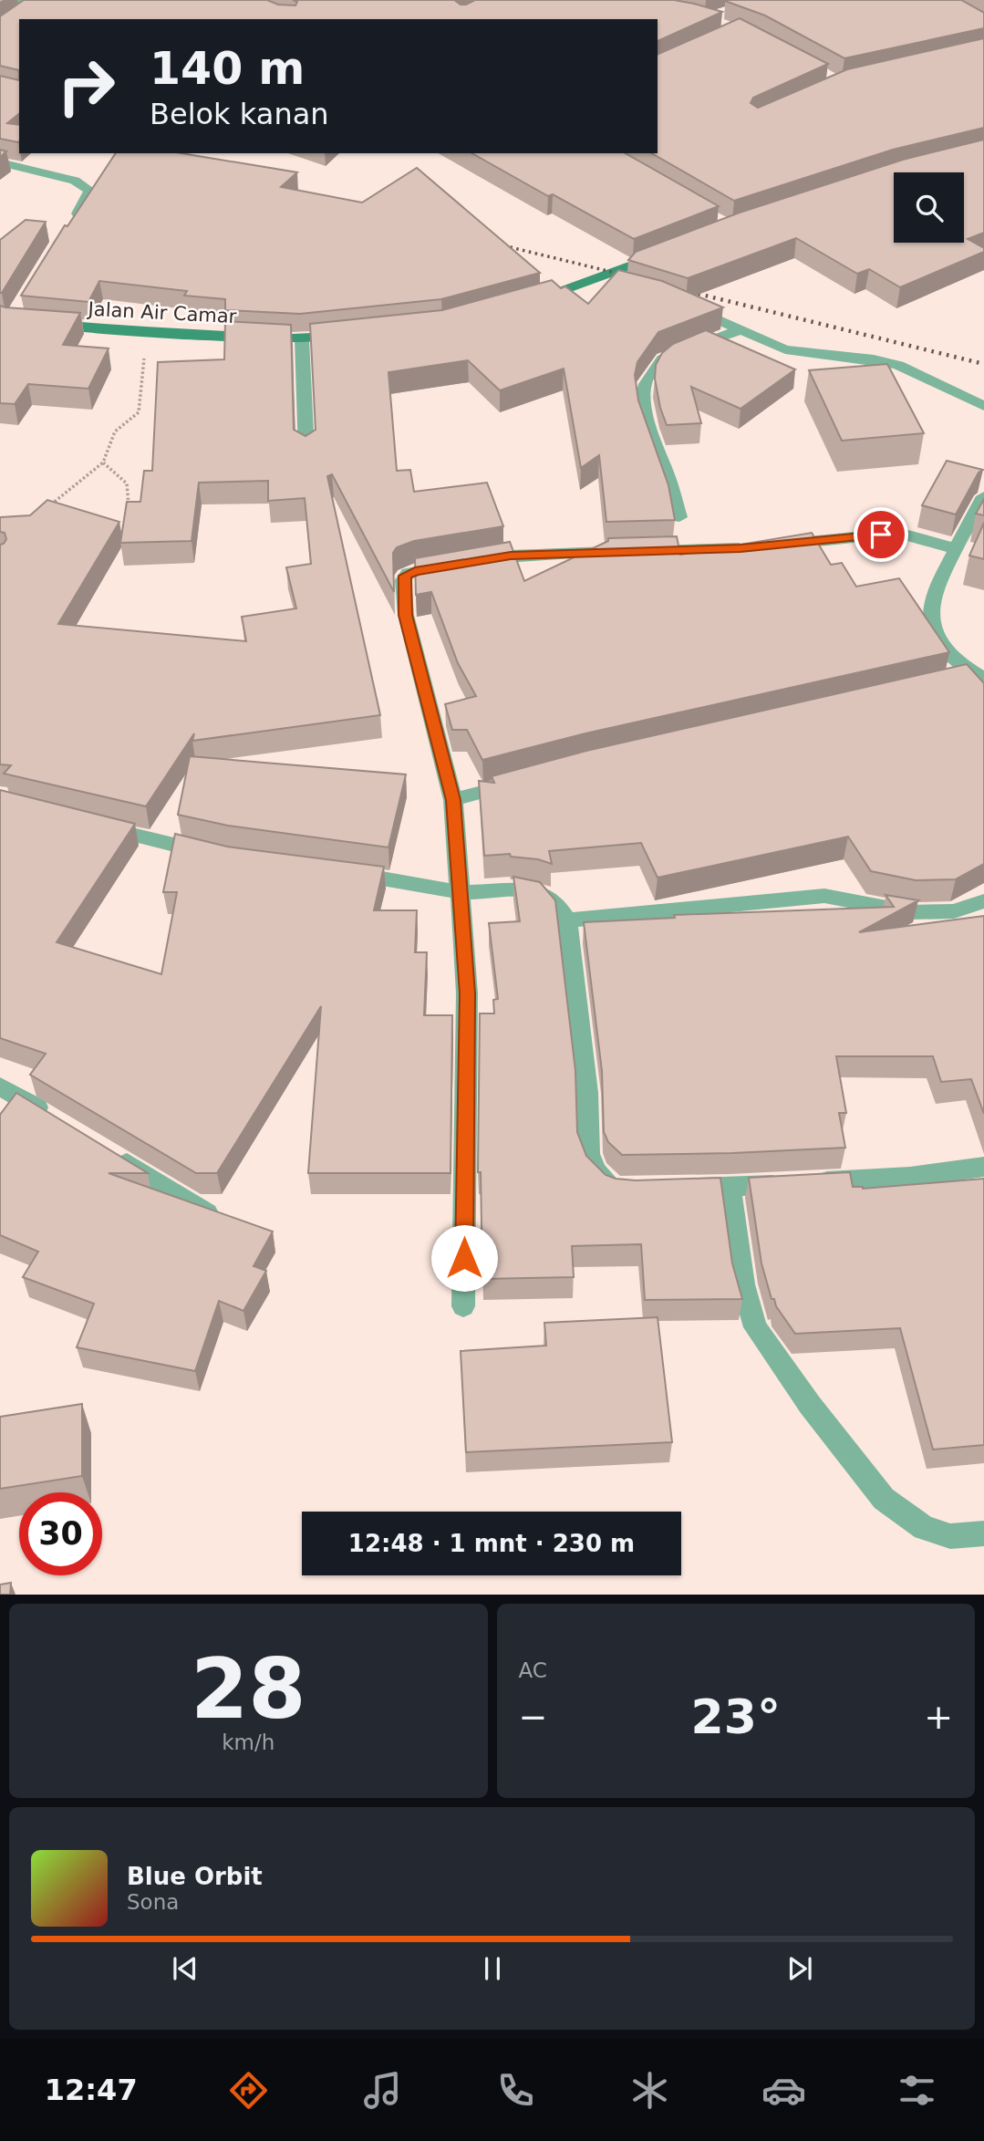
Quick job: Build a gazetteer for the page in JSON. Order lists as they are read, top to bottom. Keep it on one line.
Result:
{"streets":{"main road":["Jalan Air Camar"]},"page":{"turn":["140 m","Belok kanan"],"limit":"30","trip":"12:48 · 1 mnt · 230 m","tile":[["28","km/h"],"AC"],"heat":["−","23°","+"],"song":["Blue Orbit","Sona"],"tabs":"12:47"}}
